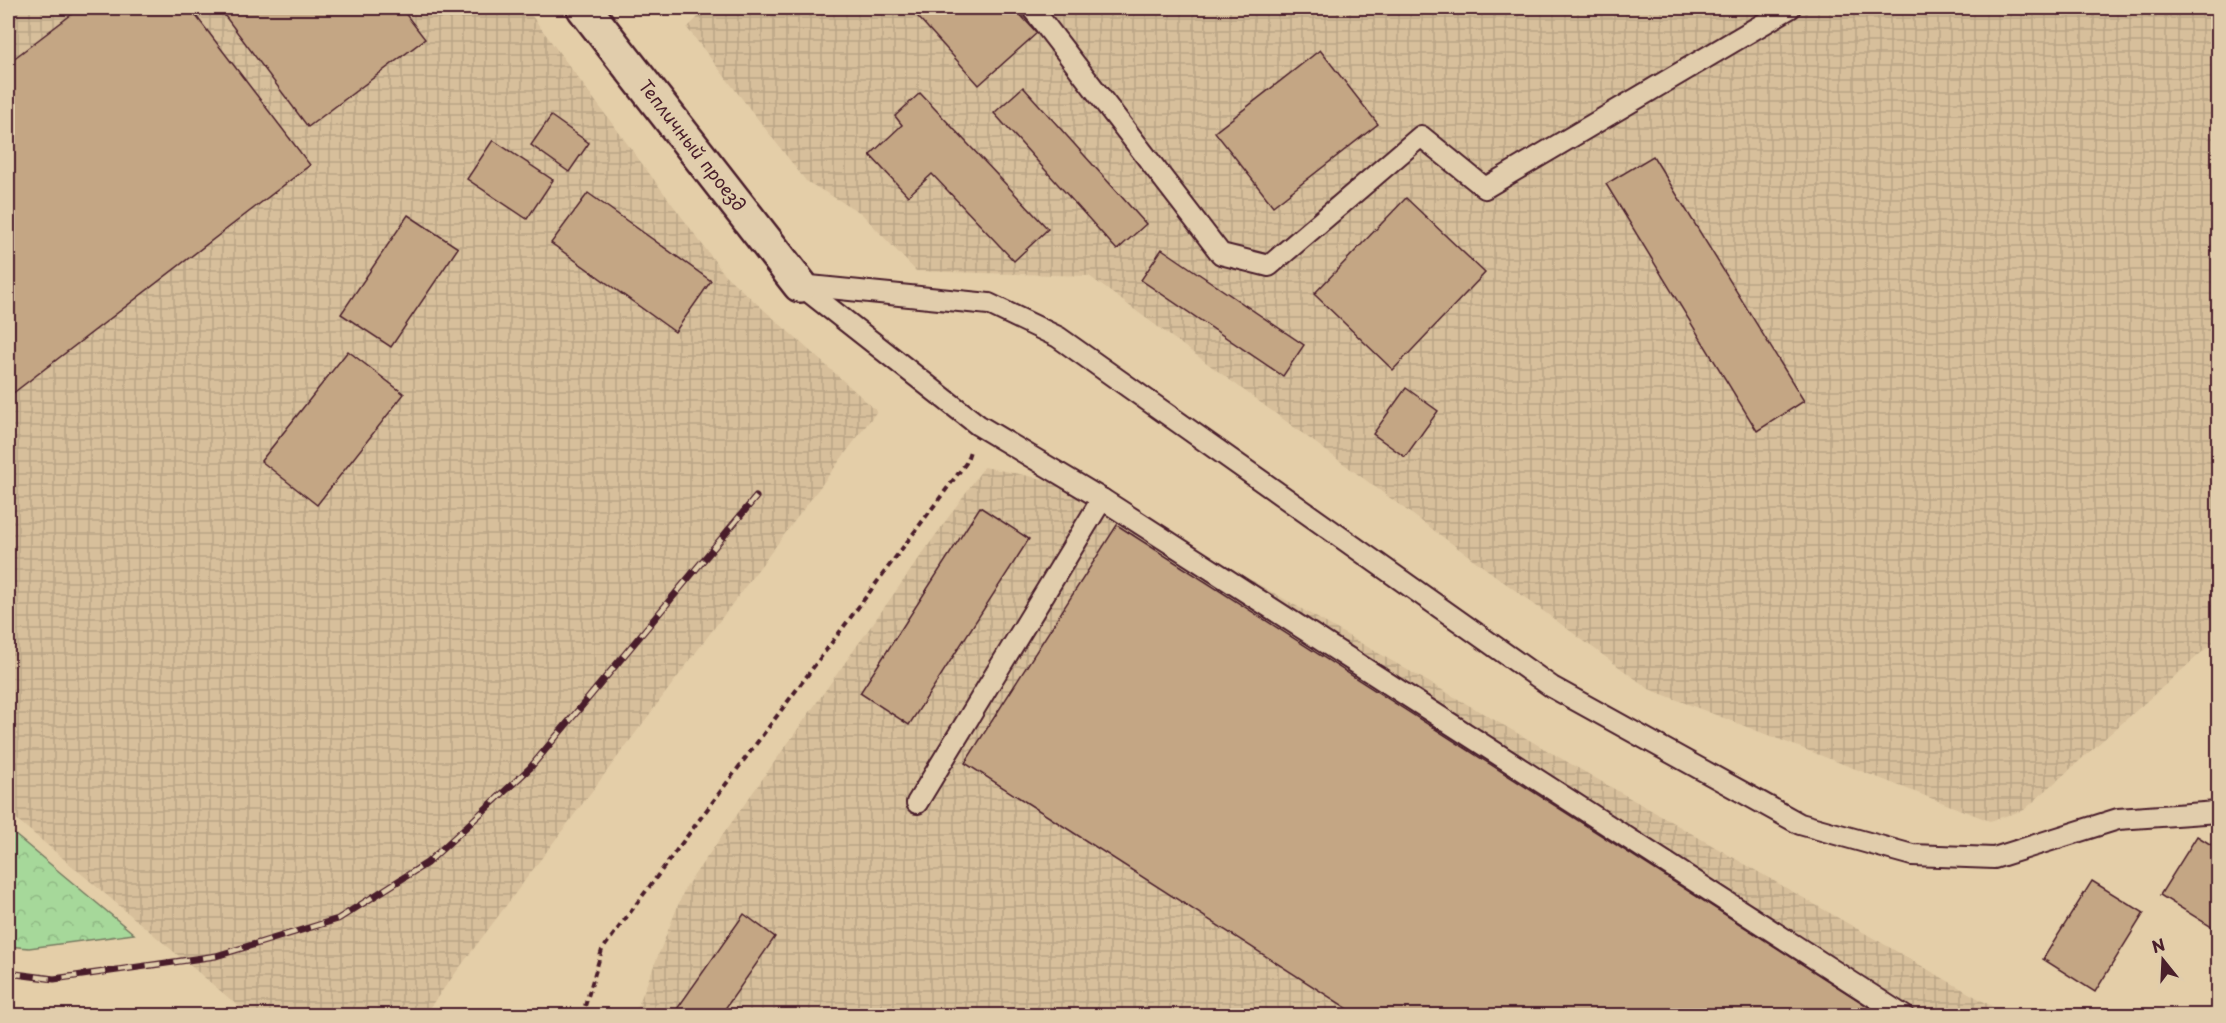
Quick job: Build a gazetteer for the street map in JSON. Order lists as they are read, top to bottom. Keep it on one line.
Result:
{"streets":{"street":["Тепличный проезд"]},"north":"top"}
